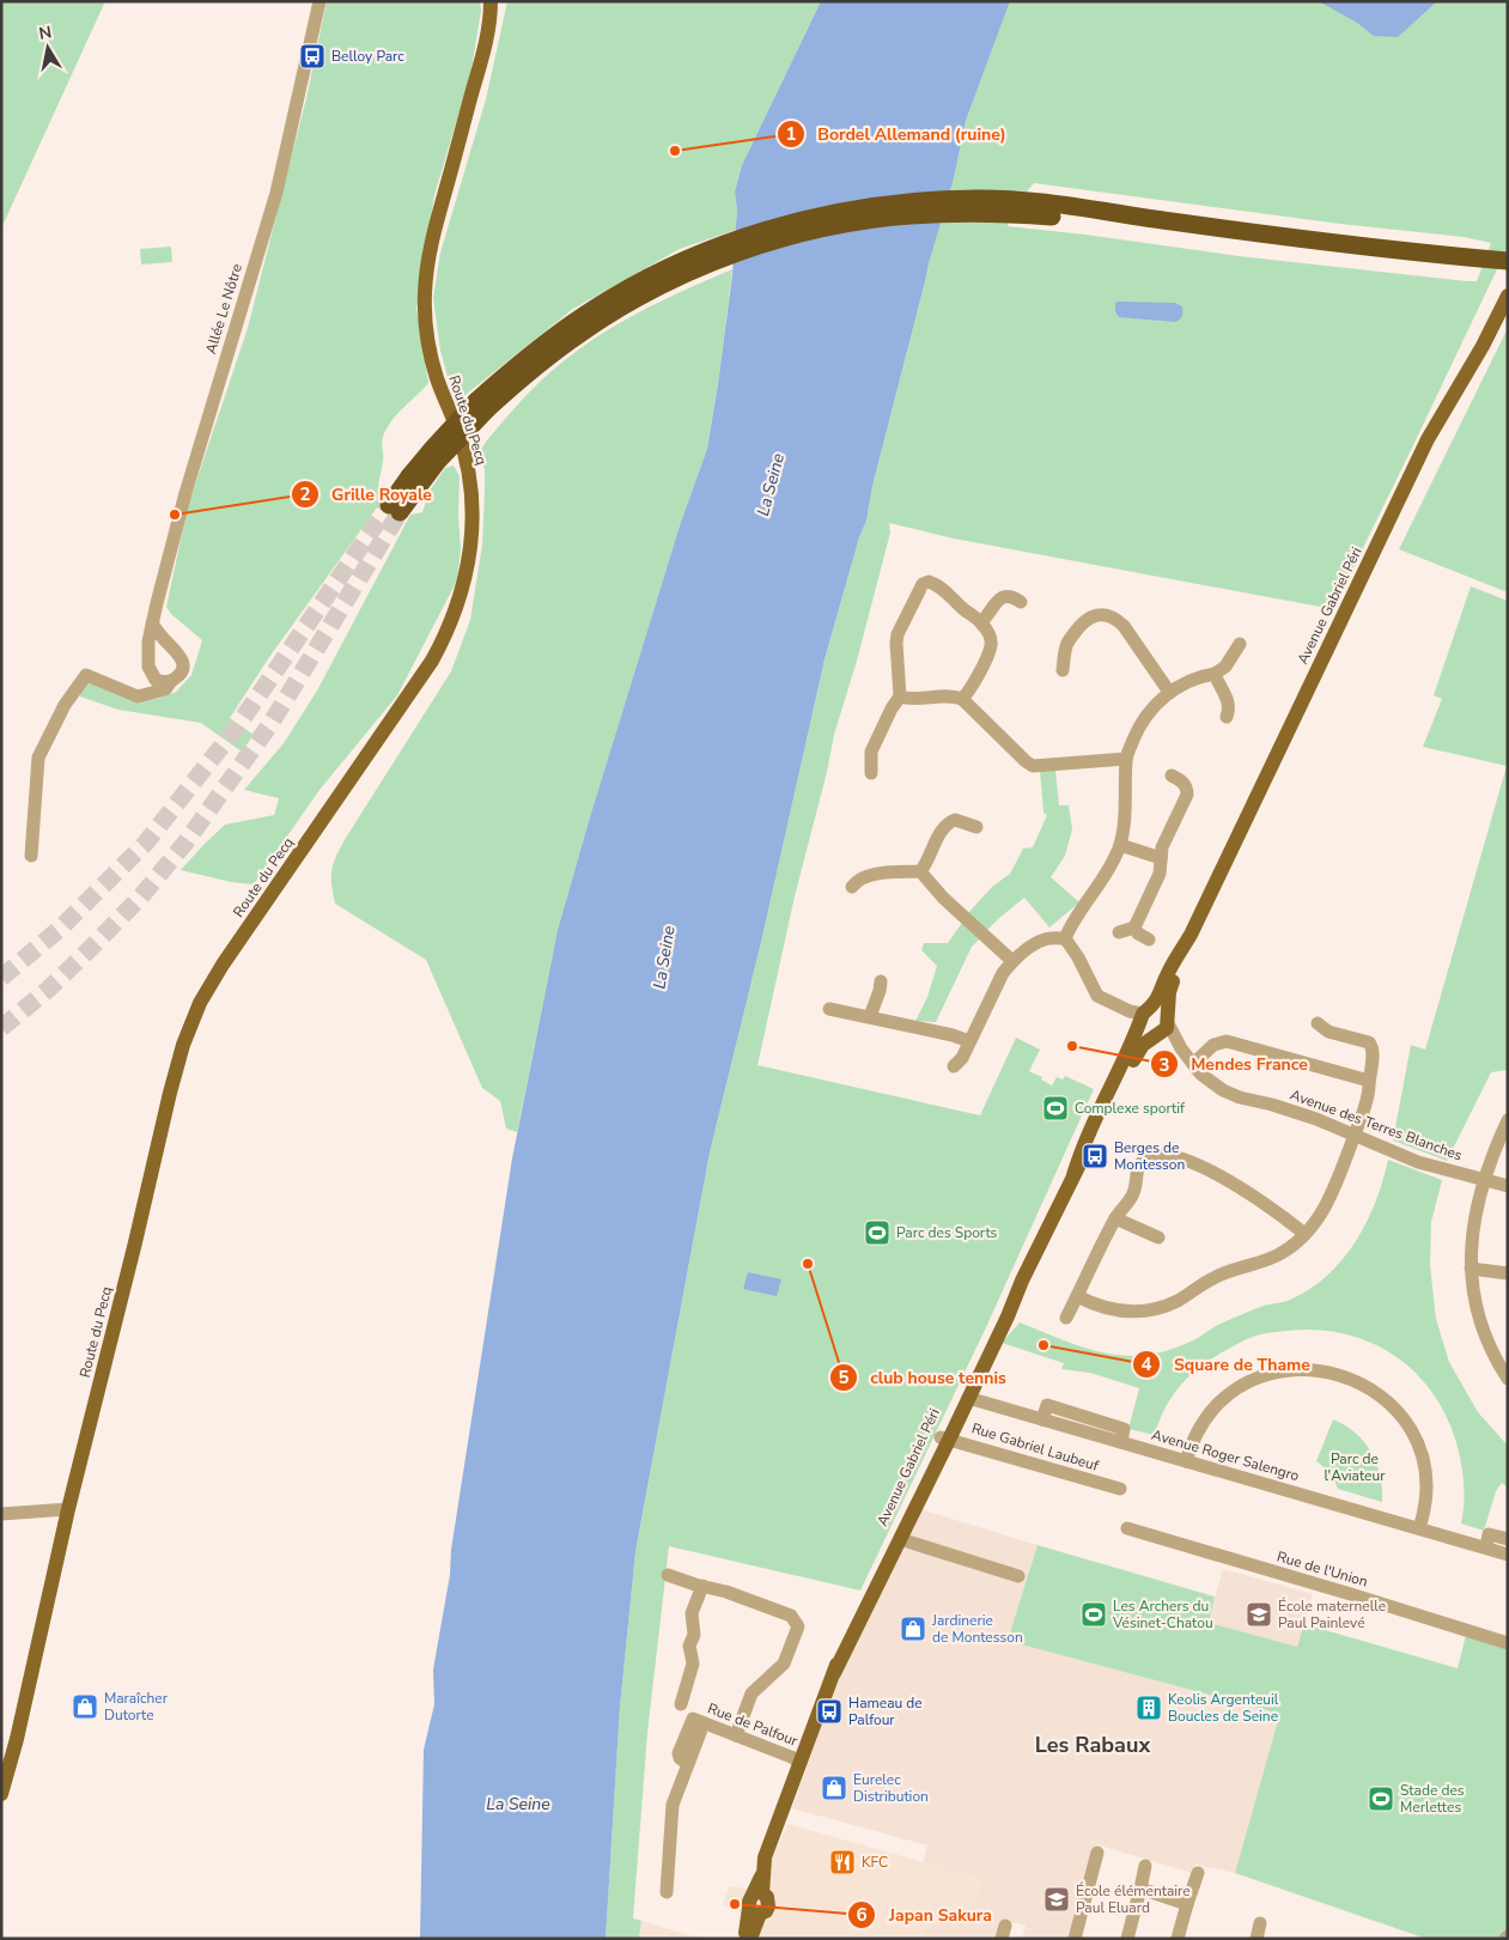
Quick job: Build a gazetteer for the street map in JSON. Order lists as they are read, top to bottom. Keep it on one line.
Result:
{"streets":{"main road":["Route du Pecq","Avenue Gabriel Péri"],"street":["Allée Le Nôtre","Avenue des Terres Blanches","Rue Gabriel Laubeuf","Avenue Roger Salengro","Rue de l'Union","Rue de Palfour"]},"crossings":[["Avenue Gabriel Péri","Avenue des Terres Blanches"],["Avenue Gabriel Péri","Rue Gabriel Laubeuf"],["Avenue Gabriel Péri","Avenue Roger Salengro"],["Avenue Gabriel Péri","Rue de Palfour"]],"districts":["Les Rabaux"],"water":["La Seine"],"parks":["Parc de l'Aviateur"],"places":{"bus stop":["Belloy Parc","Berges de Montesson","Hameau de Palfour"],"other":["Bordel Allemand (ruine)","Grille Royale","Mendes France","club house tennis","Square de Thame","Japan Sakura"],"sports":["Complexe sportif","Parc des Sports","Les Archers du Vésinet-Chatou","Stade des Merlettes"],"school or university":["École maternelle Paul Painlevé","École élémentaire Paul Eluard"],"shop":["Jardinerie de Montesson","Maraîcher Dutorte","Eurelec Distribution"],"building":["Keolis Argenteuil Boucles de Seine"],"restaurant":["KFC"]},"north":"top"}
